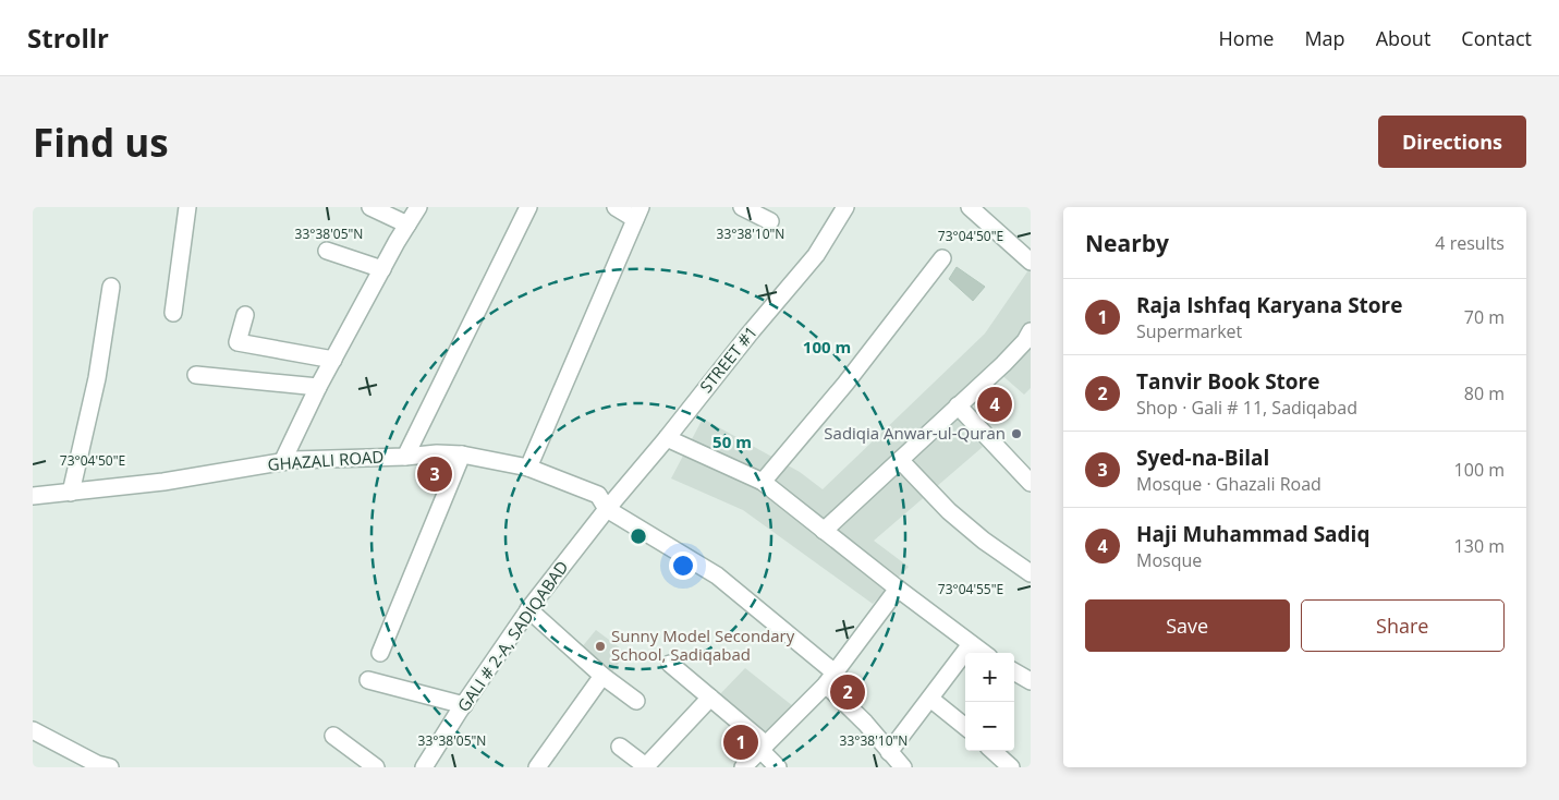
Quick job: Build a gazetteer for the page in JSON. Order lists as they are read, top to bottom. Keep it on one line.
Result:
{"streets":{"street":["STREET #1","GHAZALI ROAD","GALI # 2-A, SADIQABAD"]},"crossings":[["STREET #1","GHAZALI ROAD"],["STREET #1","GALI # 2-A, SADIQABAD"],["GHAZALI ROAD","GALI # 2-A, SADIQABAD"]],"places":["Sadiqia Anwar-ul-Quran","Sunny Model Secondary School, Sadiqabad"],"page":{"header":"Strollr","nav":["Home","Map","About","Contact"],"buttons":["Directions",["Save","Share"]],"title":"Find us","heading":["Nearby","4 results"],"list":[{"mark":"1","name":"Raja Ishfaq Karyana Store","note":"Supermarket","value":"70 m"},{"mark":"2","name":"Tanvir Book Store","note":"Shop · Gali # 11, Sadiqabad","value":"80 m"},{"mark":"3","name":"Syed-na-Bilal","note":"Mosque · Ghazali Road","value":"100 m"},{"mark":"4","name":"Haji Muhammad Sadiq","note":"Mosque","value":"130 m"}],"pins":["4","3","2","1"],"map_buttons":["+","−"]},"coordinates":["33°38'05\"N","33°38'10\"N","73°04'50\"E","73°04'55\"E"],"rings":["100 m","50 m"]}
